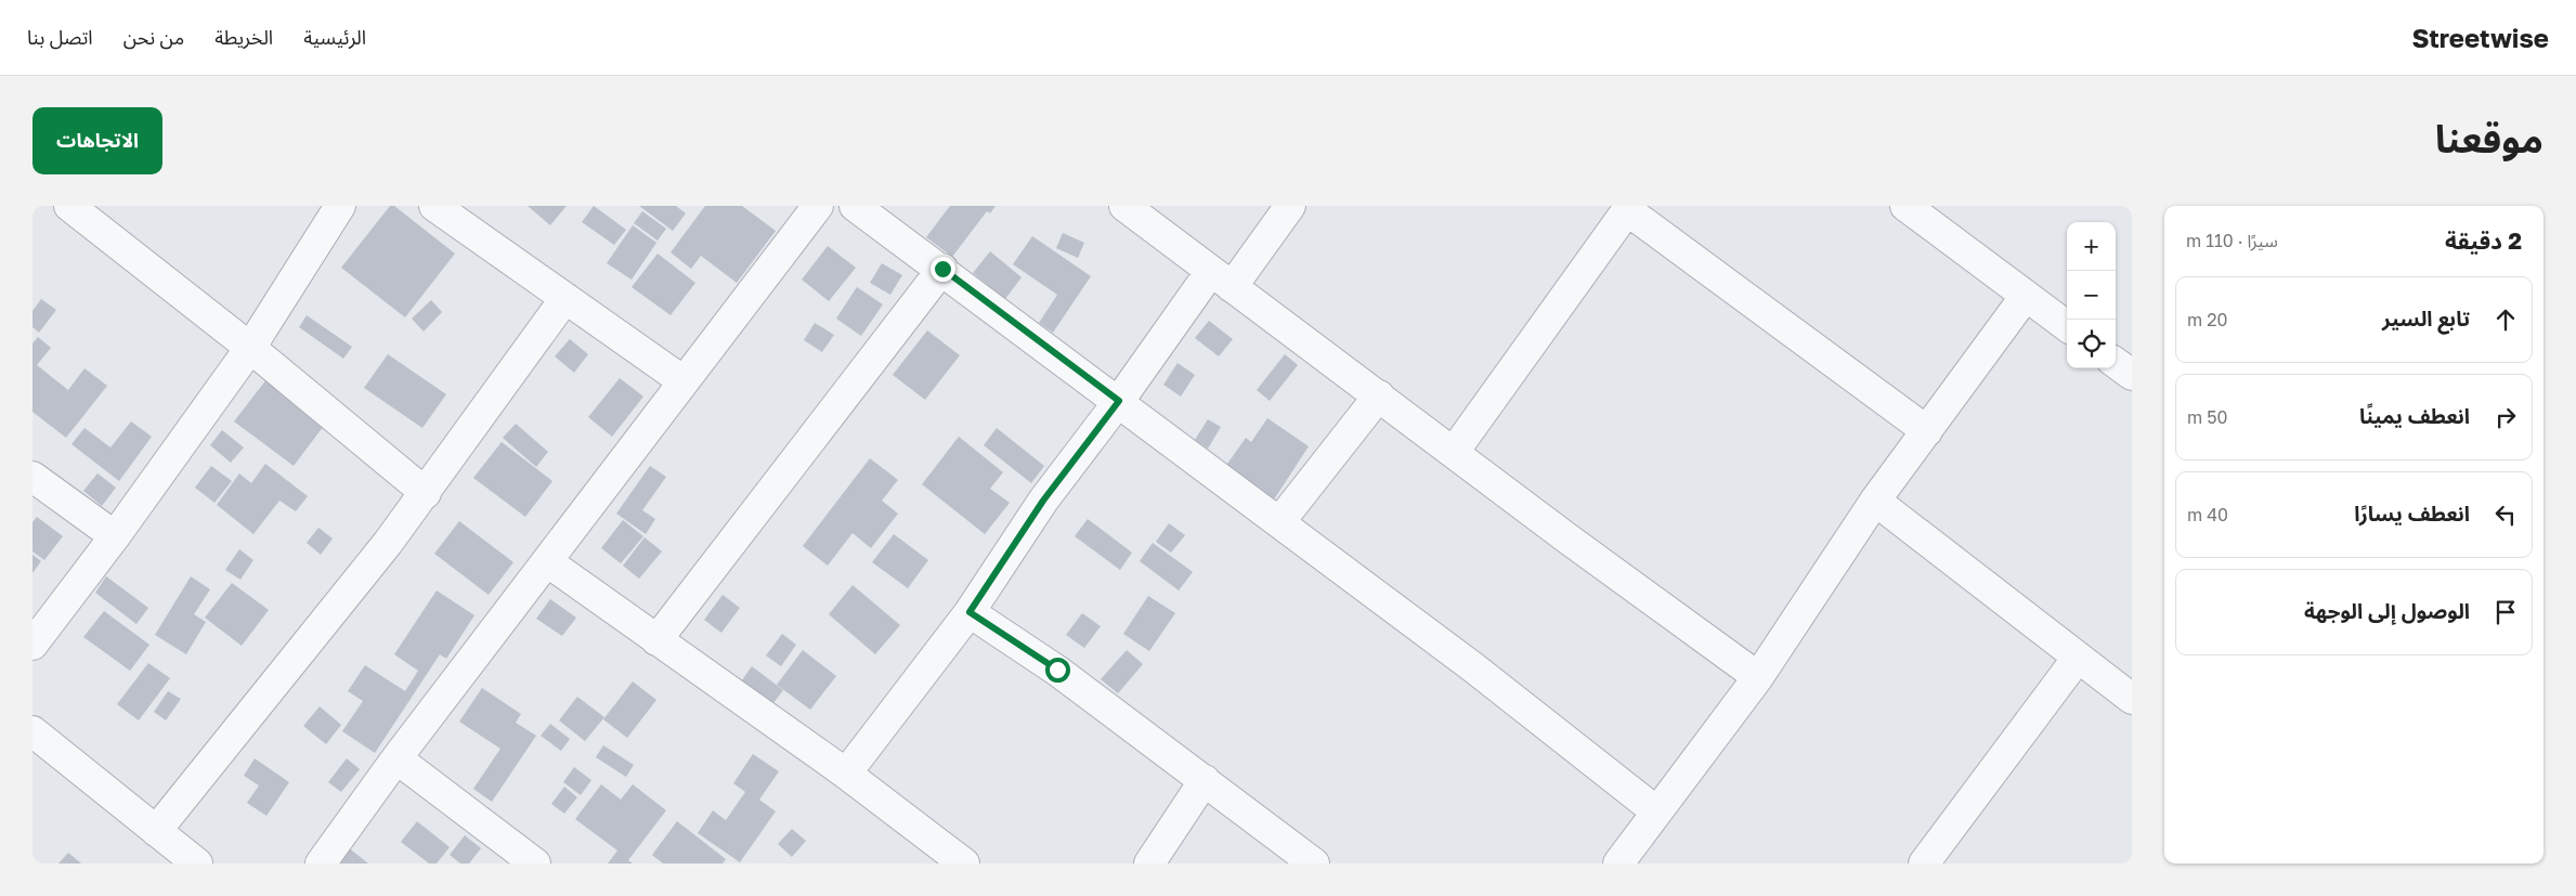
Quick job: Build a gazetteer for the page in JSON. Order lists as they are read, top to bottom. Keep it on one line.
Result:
{"page":{"header":"Streetwise","nav":["الرئيسية","الخريطة","من نحن","اتصل بنا"],"title":"موقعنا","buttons":"الاتجاهات","heading":["2 دقيقة","سيرًا · 110 m"],"map_buttons":["+","−"],"list":[["تابع السير","20 m"],["انعطف يمينًا","50 m"],["انعطف يسارًا","40 m"],"الوصول إلى الوجهة"]}}
